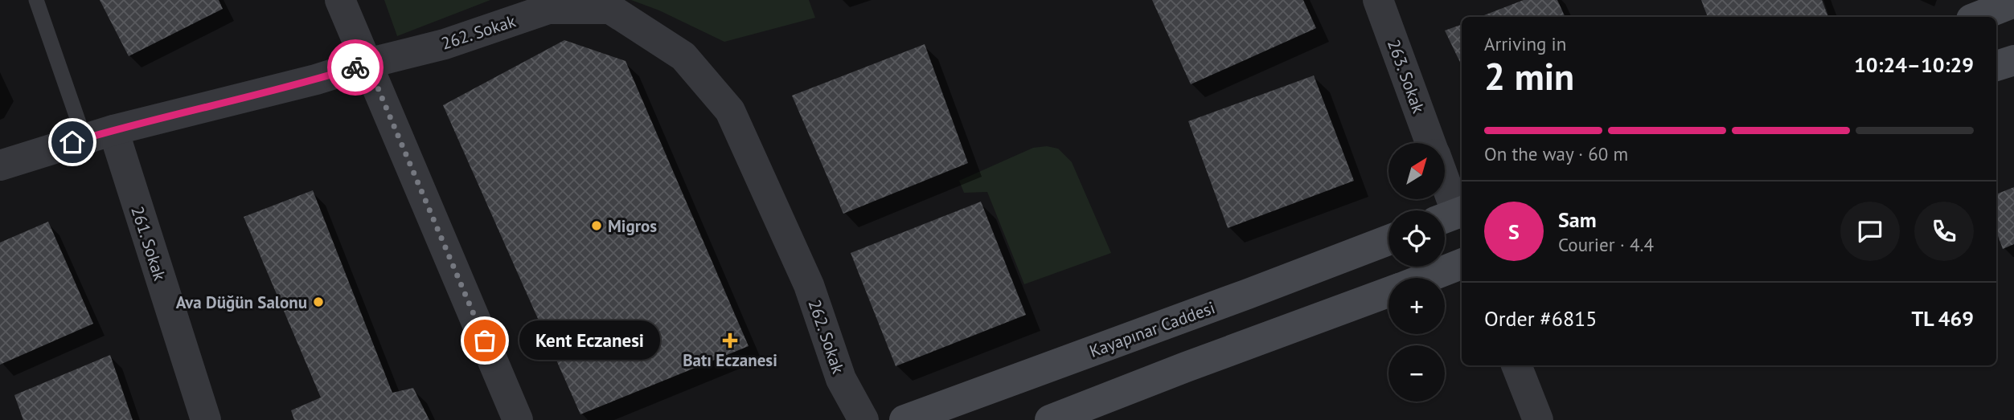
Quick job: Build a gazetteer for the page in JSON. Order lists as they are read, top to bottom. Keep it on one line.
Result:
{"streets":{"main road":["Kayapınar Caddesi"],"street":["262. Sokak","263. Sokak","261. Sokak"]},"crossings":[["262. Sokak","261. Sokak"]],"places":{"other":["Migros","Ava Düğün Salonu","Kent Eczanesi"],"health":["Batı Eczanesi"]},"north":"top right","page":{"heading":["2 min","Arriving in","10:24–10:29"],"panel":["Sam","Courier · 4.4","Order #6815","TL 469"],"bar":"On the way · 60 m","map_buttons":["+","−"],"round":"S","bubble":"Kent Eczanesi"}}
